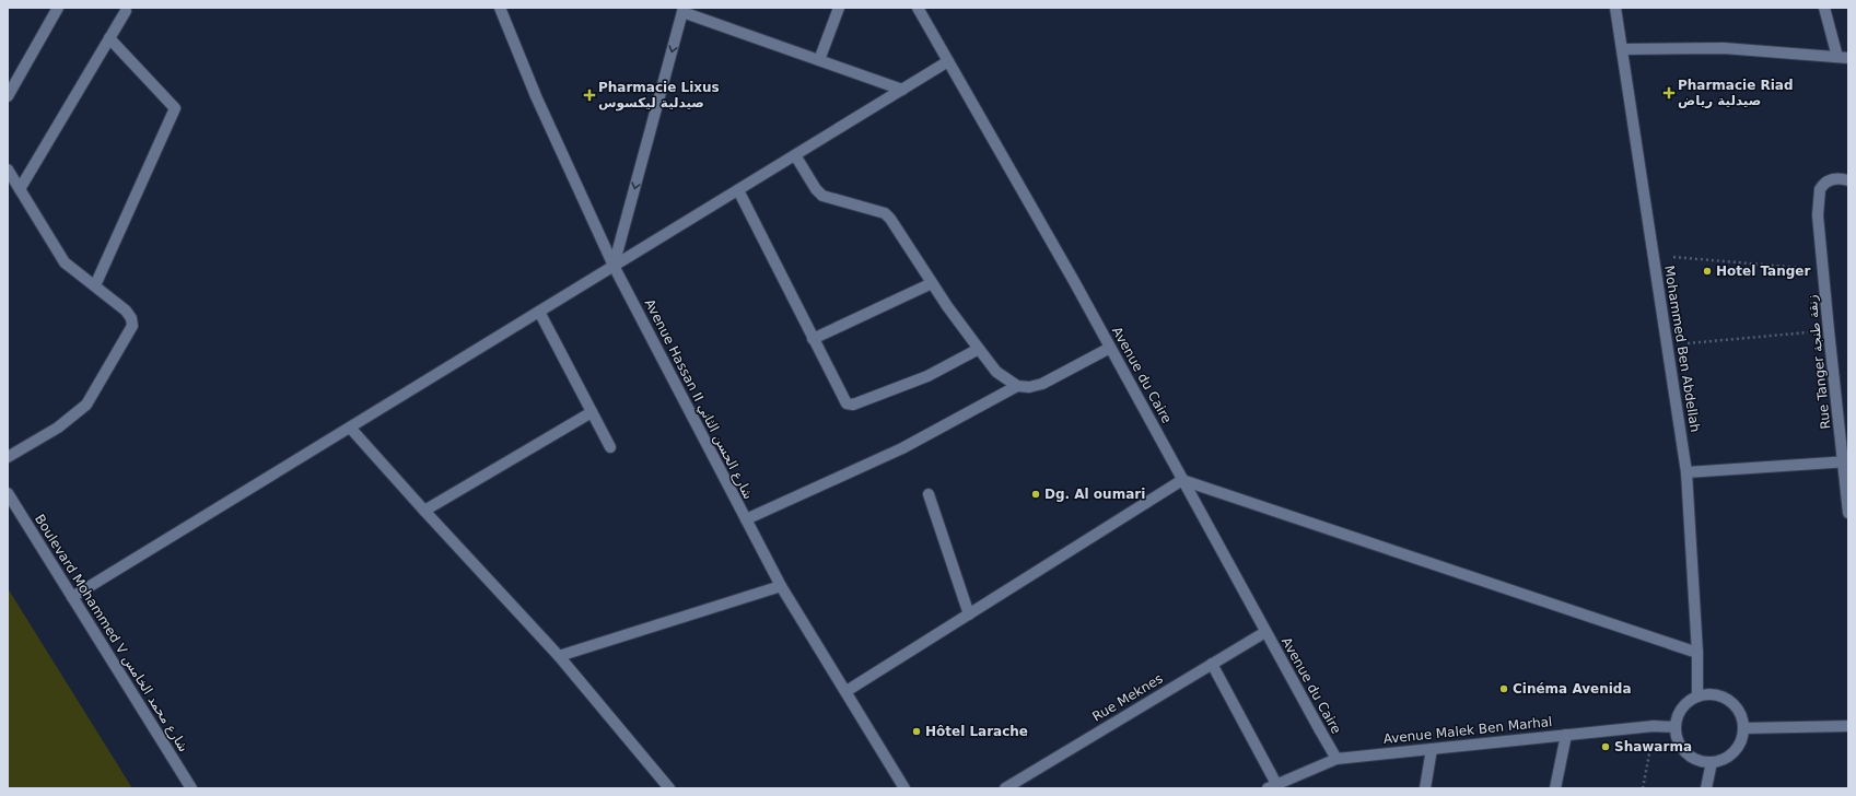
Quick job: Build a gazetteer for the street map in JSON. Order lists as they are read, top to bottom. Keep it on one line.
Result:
{"streets":{"street":["Mohammed Ben Abdellah","Rue Tanger زنقة طنجة","Avenue du Caire","Avenue Hassan II شارع الحسن الثاني","Boulevard Mohammed V شارع محمد الخامس","Rue Meknes","Avenue Malek Ben Marhal"]},"crossings":[["Mohammed Ben Abdellah","Avenue Malek Ben Marhal"],["Avenue du Caire","Rue Meknes"],["Avenue du Caire","Avenue Malek Ben Marhal"]],"places":{"health":["Pharmacie Riad صيدلية رياض","Pharmacie Lixus صيدلية ليكسوس"],"other":["Hotel Tanger","Dg. Al oumari","Cinéma Avenida","Hôtel Larache","Shawarma"]}}
